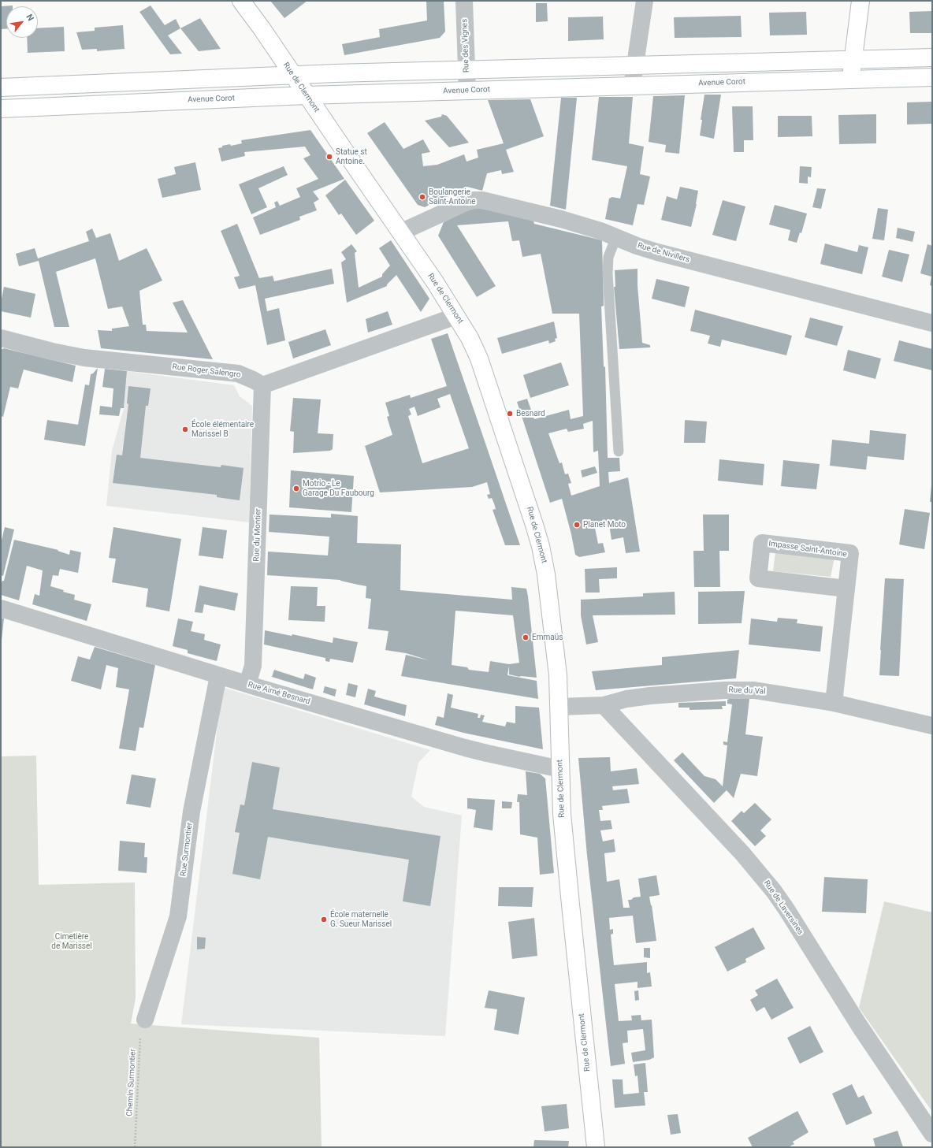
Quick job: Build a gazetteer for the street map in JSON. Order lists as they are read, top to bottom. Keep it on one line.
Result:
{"streets":{"street":["Rue des Vignes","Avenue Corot","Rue de Clermont","Rue de Nivillers","Rue Roger Salengro","Rue du Montier","Impasse Saint-Antoine","Rue du Val","Rue Aimé Besnard","Rue Surmontier","Rue de Laversines"],"path":["Chemin Surmontier"]},"crossings":[["Rue des Vignes","Avenue Corot"],["Avenue Corot","Rue de Clermont"],["Rue de Clermont","Rue de Nivillers"],["Rue de Clermont","Rue du Val"],["Rue de Clermont","Rue Aimé Besnard"],["Rue Roger Salengro","Rue du Montier"],["Rue du Montier","Rue Aimé Besnard"],["Impasse Saint-Antoine","Rue du Val"],["Rue du Val","Rue de Laversines"],["Rue Aimé Besnard","Rue Surmontier"],["Rue Surmontier","Chemin Surmontier"]],"parks":["Cimetière de Marissel"],"places":["Statue st Antoine.","Boulangerie Saint-Antoine","Besnard","École élémentaire Marissel B","Motrio - Le Garage Du Faubourg","Planet Moto","Emmaüs","École maternelle G. Sueur Marissel"],"north":"top right"}
